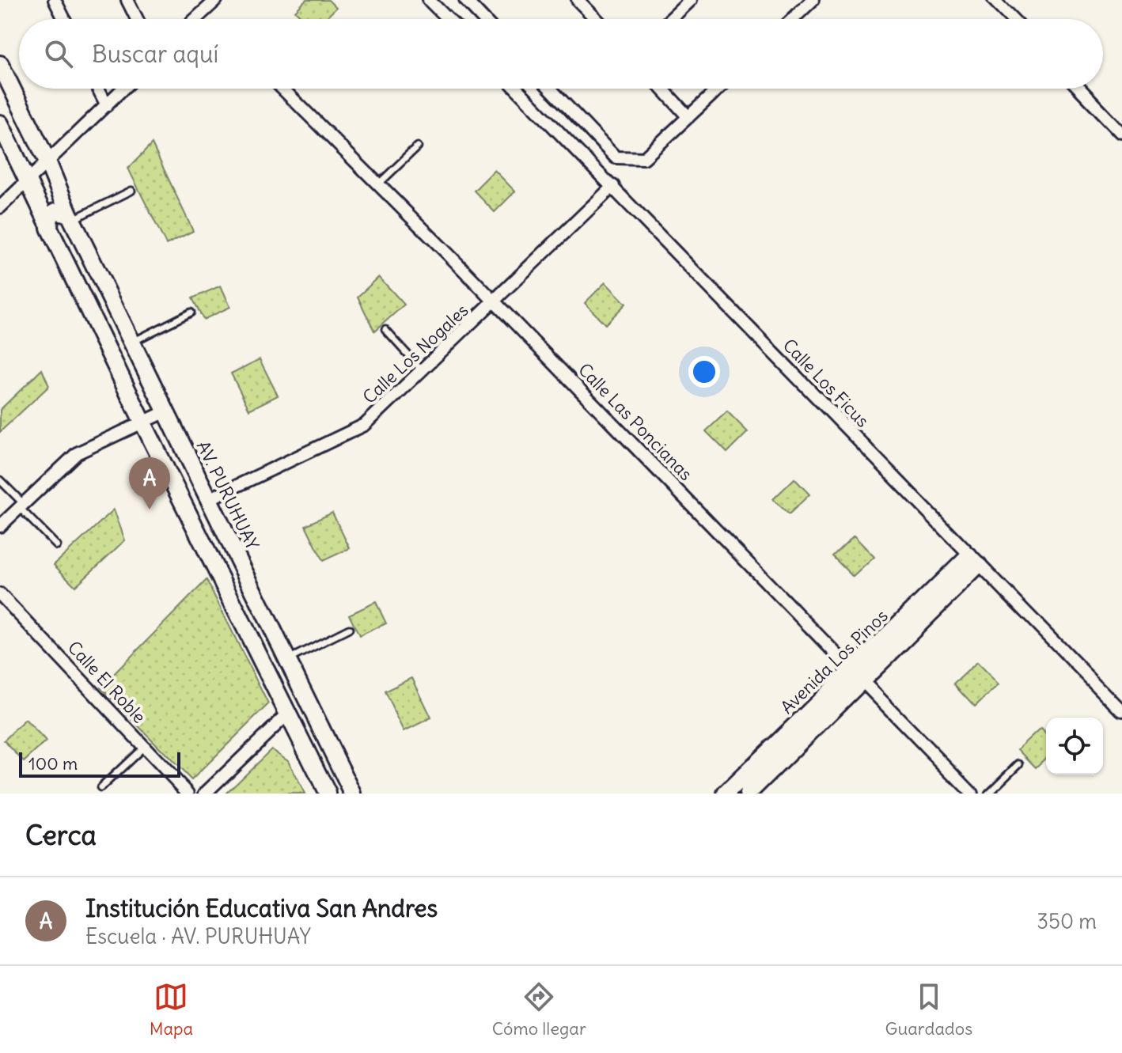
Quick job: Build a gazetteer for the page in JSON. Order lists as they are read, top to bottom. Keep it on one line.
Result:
{"streets":{"main road":["AV. PURUHUAY","Avenida Los Pinos"],"street":["Calle Los Nogales","Calle Los Ficus","Calle Las Poncianas","Calle El Roble"]},"crossings":[["Calle Los Nogales","Calle Los Ficus"],["Calle Los Nogales","Calle Las Poncianas"],["Calle Los Nogales","AV. PURUHUAY"],["Calle Los Ficus","Avenida Los Pinos"],["Calle Las Poncianas","Avenida Los Pinos"]],"scale_bar":"100 m","page":{"search":"Buscar aquí","pins":"A","scale":"100 m","heading":"Cerca","list":[{"mark":"A","name":"Institución Educativa San Andres","note":"Escuela · AV. PURUHUAY","value":"350 m"}],"nav":["Mapa","Cómo llegar","Guardados"]}}
